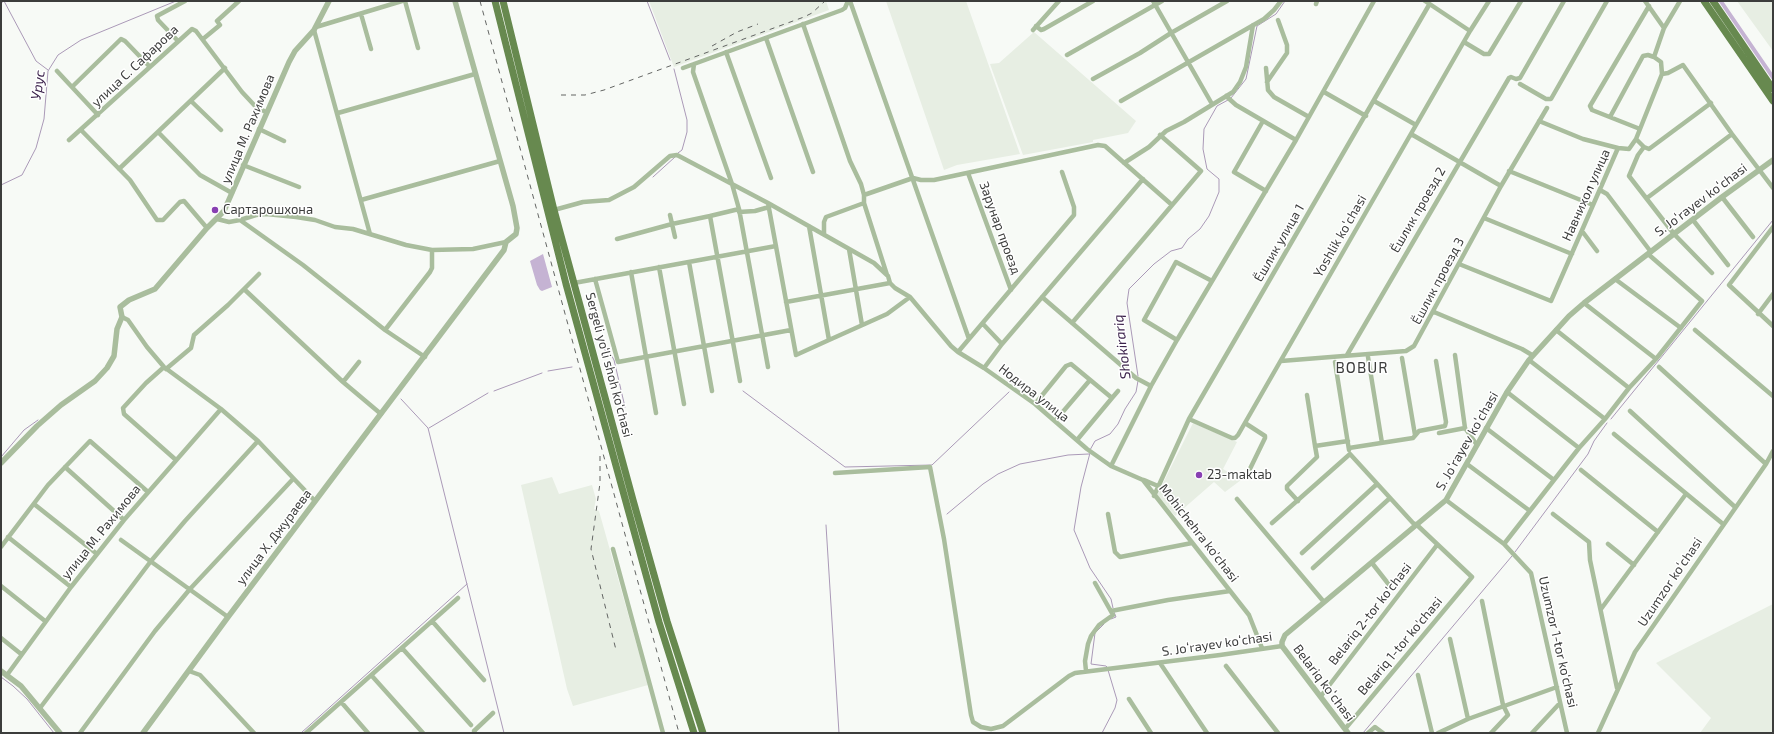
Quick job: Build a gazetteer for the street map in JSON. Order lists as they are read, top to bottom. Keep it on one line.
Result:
{"streets":{"main road":["Sergeli yo‘li shoh ko‘chasi"],"street":["улица С. Сафарова","улица М. Рахимова","Навнихол улица","S. Joʻrayev koʻchasi","Ёшлик проезд 2","Зарунар проезд","Yoshlik koʻchasi","Ёшлик улица 1","Ёшлик проезд 3","Нодира улица","Mohichehra ko'chasi","улица Х. Джураева","Uzumzor koʻchasi","Belariq 2-tor ko'chasi","Uzumzor 1-tor ko‘chasi","Belariq 1-tor ko'chasi","Belariq koʻchasi"]},"crossings":[["улица С. Сафарова","улица М. Рахимова"],["Навнихол улица","Ёшлик проезд 3"],["S. Joʻrayev koʻchasi","Mohichehra ko'chasi"],["S. Joʻrayev koʻchasi","Uzumzor 1-tor ko‘chasi"],["S. Joʻrayev koʻchasi","Belariq koʻchasi"],["Ёшлик проезд 2","Ёшлик проезд 3"],["Yoshlik koʻchasi","Ёшлик улица 1"],["Yoshlik koʻchasi","Ёшлик проезд 3"],["Ёшлик улица 1","Mohichehra ko'chasi"],["Нодира улица","Mohichehra ko'chasi"],["Belariq 2-tor ko'chasi","Belariq 1-tor ko'chasi"],["Belariq 2-tor ko'chasi","Belariq koʻchasi"],["Belariq 1-tor ko'chasi","Belariq koʻchasi"]],"districts":["BOBUR"],"water":["Урус","Shokirariq"],"places":["Сартарошхона","23-maktab"]}
